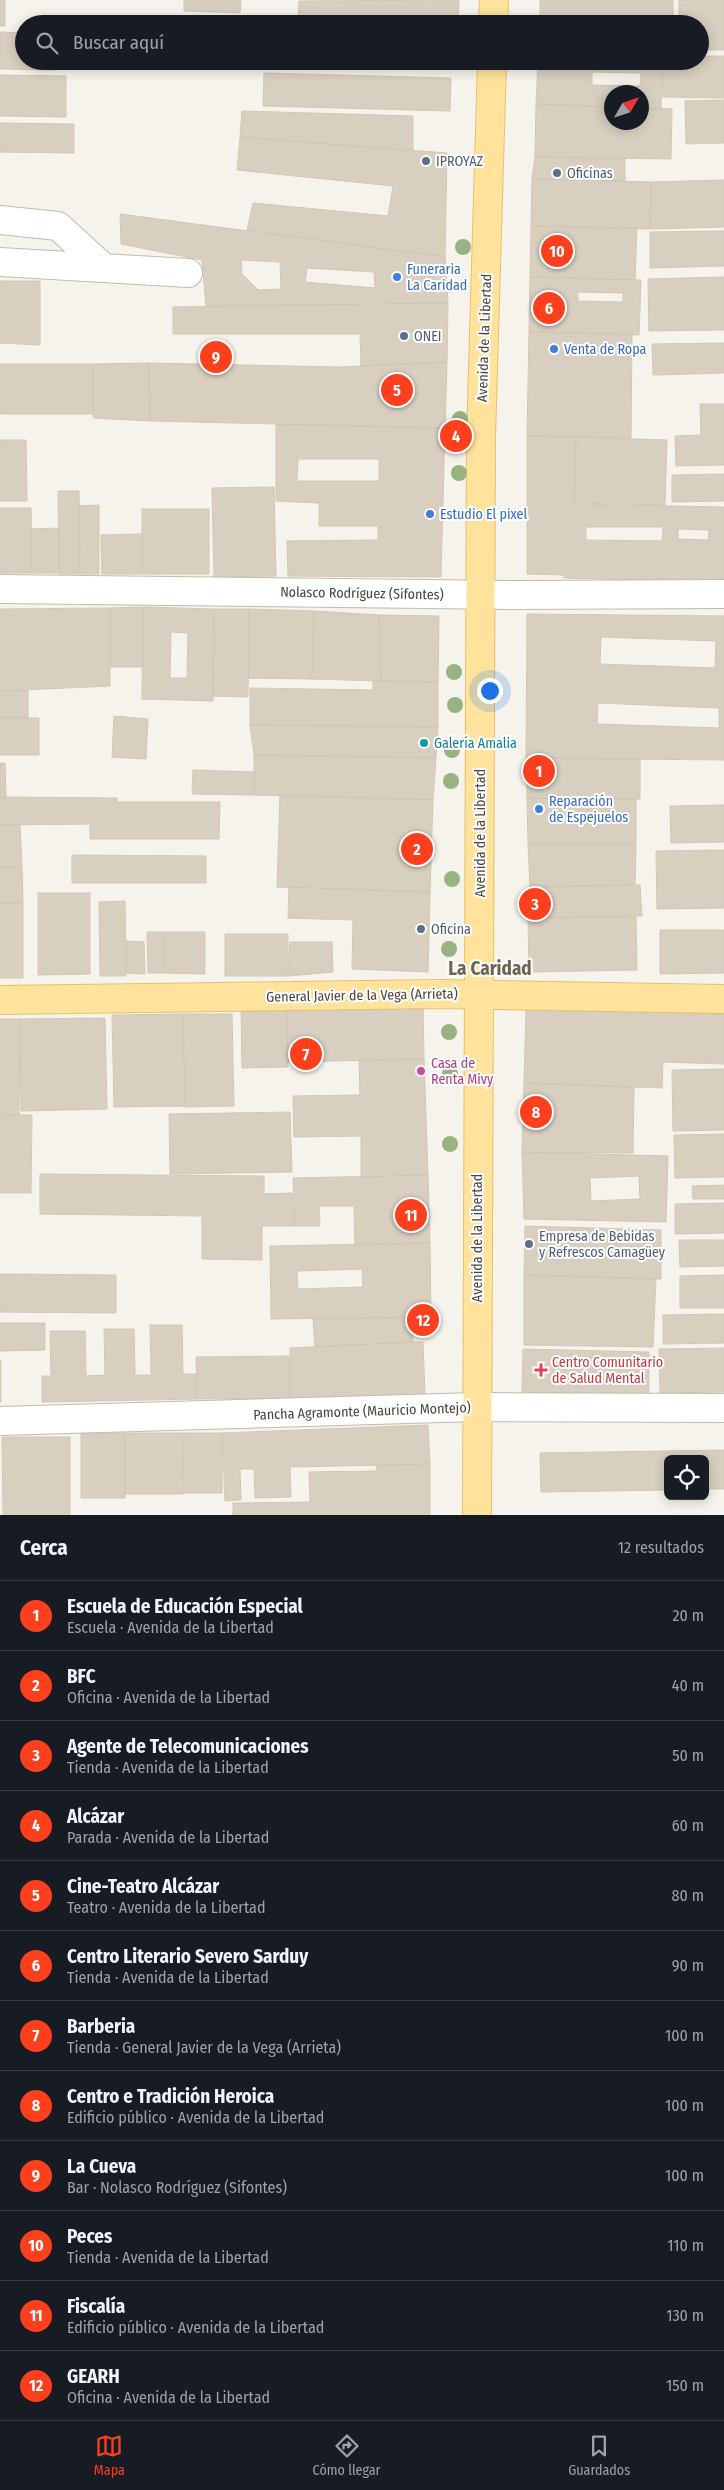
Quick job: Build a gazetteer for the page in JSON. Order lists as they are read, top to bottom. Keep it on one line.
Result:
{"streets":{"main road":["Avenida de la Libertad","General Javier de la Vega (Arrieta)"],"street":["Nolasco Rodríguez (Sifontes)","Pancha Agramonte (Mauricio Montejo)"]},"crossings":[["Avenida de la Libertad","Nolasco Rodríguez (Sifontes)"],["Avenida de la Libertad","General Javier de la Vega (Arrieta)"],["Avenida de la Libertad","Pancha Agramonte (Mauricio Montejo)"]],"districts":["La Caridad"],"places":{"other":["IPROYAZ","Oficinas","Funeraria La Caridad","ONEI","Venta de Ropa","Estudio El pixel","Galería Amalia","Reparación de Espejuelos","Oficina","Casa de Renta Mivy","Empresa de Bebidas y Refrescos Camagüey"],"health":["Centro Comunitario de Salud Mental"]},"north":"top right","page":{"search":"Buscar aquí","pins":["10","6","9","5","4","1","2","3","7","8","11","12"],"heading":["Cerca","12 resultados"],"list":[{"mark":"1","name":"Escuela de Educación Especial","note":"Escuela · Avenida de la Libertad","value":"20 m"},{"mark":"2","name":"BFC","note":"Oficina · Avenida de la Libertad","value":"40 m"},{"mark":"3","name":"Agente de Telecomunicaciones","note":"Tienda · Avenida de la Libertad","value":"50 m"},{"mark":"4","name":"Alcázar","note":"Parada · Avenida de la Libertad","value":"60 m"},{"mark":"5","name":"Cine-Teatro Alcázar","note":"Teatro · Avenida de la Libertad","value":"80 m"},{"mark":"6","name":"Centro Literario Severo Sarduy","note":"Tienda · Avenida de la Libertad","value":"90 m"},{"mark":"7","name":"Barberia","note":"Tienda · General Javier de la Vega (Arrieta)","value":"100 m"},{"mark":"8","name":"Centro e Tradición Heroica","note":"Edificio público · Avenida de la Libertad","value":"100 m"},{"mark":"9","name":"La Cueva","note":"Bar · Nolasco Rodríguez (Sifontes)","value":"100 m"},{"mark":"10","name":"Peces","note":"Tienda · Avenida de la Libertad","value":"110 m"},{"mark":"11","name":"Fiscalía","note":"Edificio público · Avenida de la Libertad","value":"130 m"},{"mark":"12","name":"GEARH","note":"Oficina · Avenida de la Libertad","value":"150 m"}],"nav":["Mapa","Cómo llegar","Guardados"]}}
